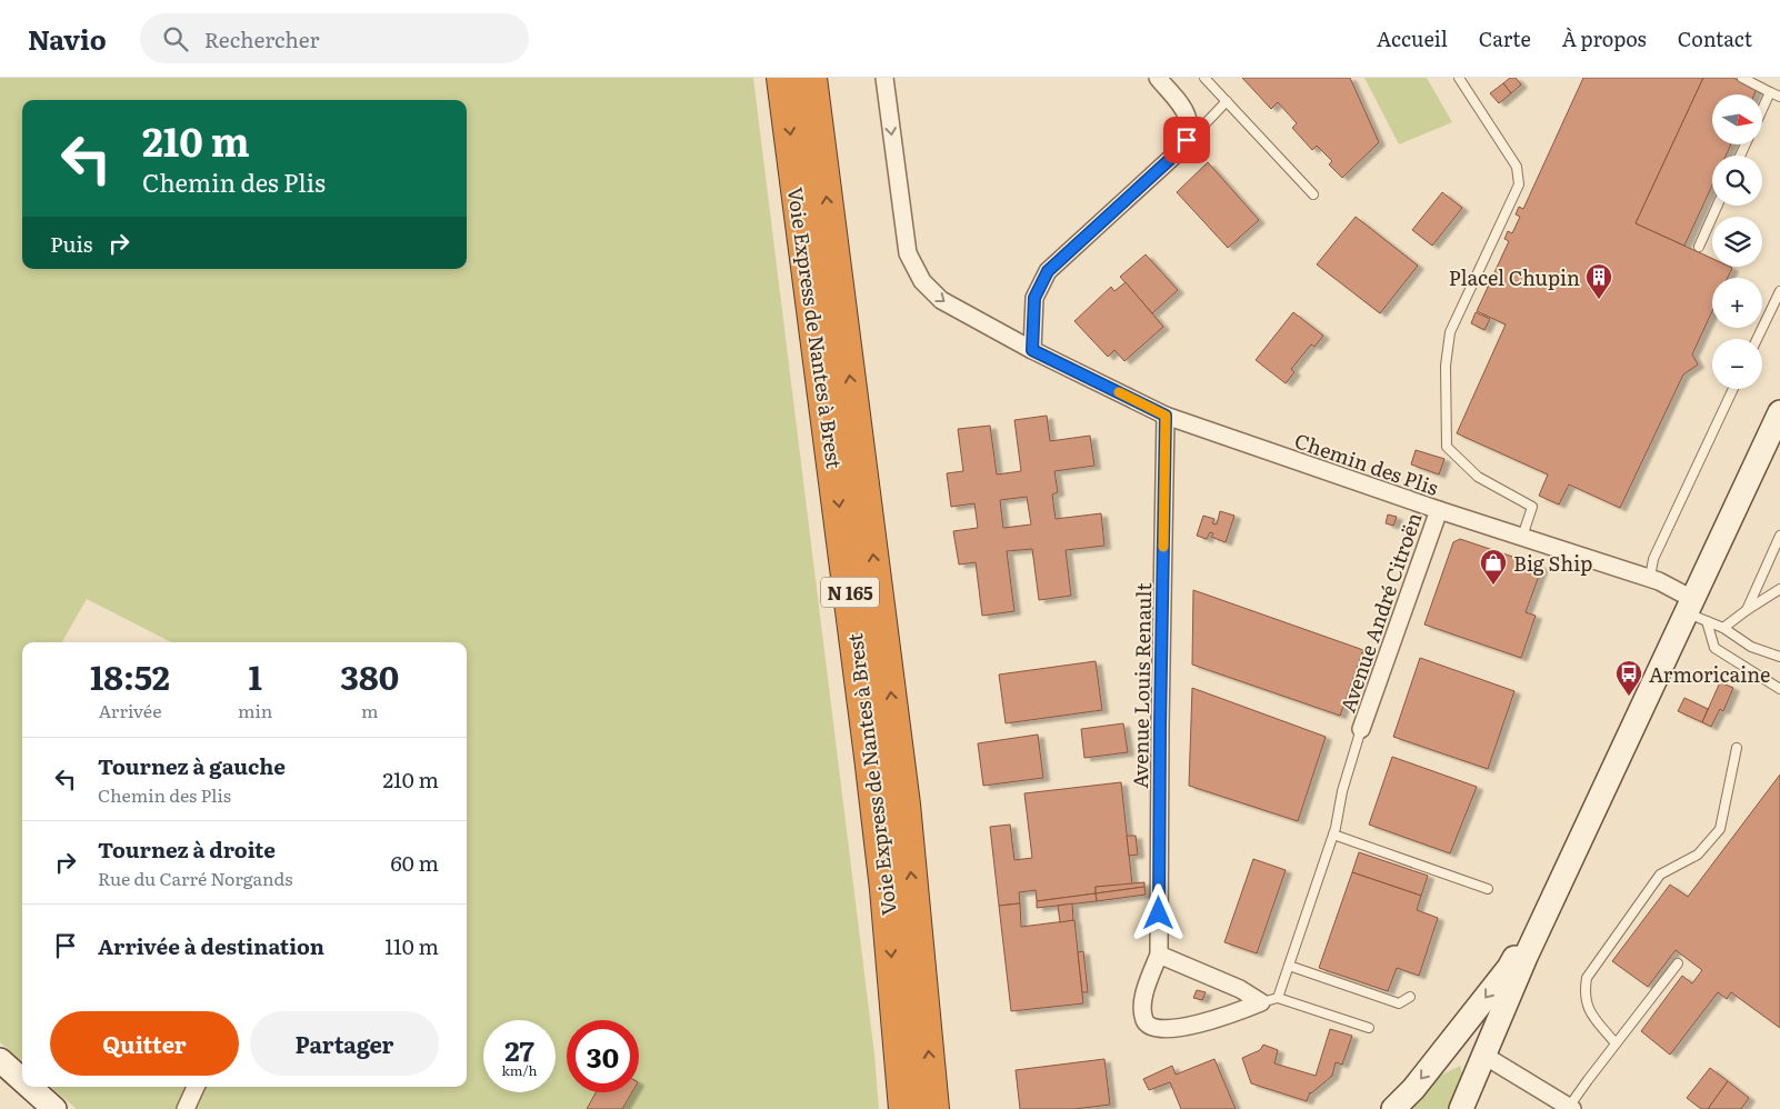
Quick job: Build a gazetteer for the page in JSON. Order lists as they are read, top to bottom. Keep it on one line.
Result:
{"streets":{"highway":["Voie Express de Nantes à Brest","N 165"],"street":["Chemin des Plis","Avenue André Citroën","Avenue Louis Renault"]},"crossings":[["Chemin des Plis","Avenue André Citroën"],["Chemin des Plis","Avenue Louis Renault"]],"places":{"building":["Placel Chupin"],"shop":["Big Ship"],"bus stop":["Armoricaine"]},"north":"right","page":{"header":"Navio","search":"Rechercher","nav":["Accueil","Carte","À propos","Contact"],"map_buttons":["+","−"],"turn":["210 m","Chemin des Plis"],"then":"Puis","eta":["18:52","Arrivée","1","min","380","m"],"list":[{"name":"Tournez à gauche","note":"Chemin des Plis","value":"210 m"},{"name":"Tournez à droite","note":"Rue du Carré Norgands","value":"60 m"},{"name":"Arrivée à destination","value":"110 m"}],"buttons":["Quitter","Partager"],"speed":"27 km/h","limit":"30"}}
